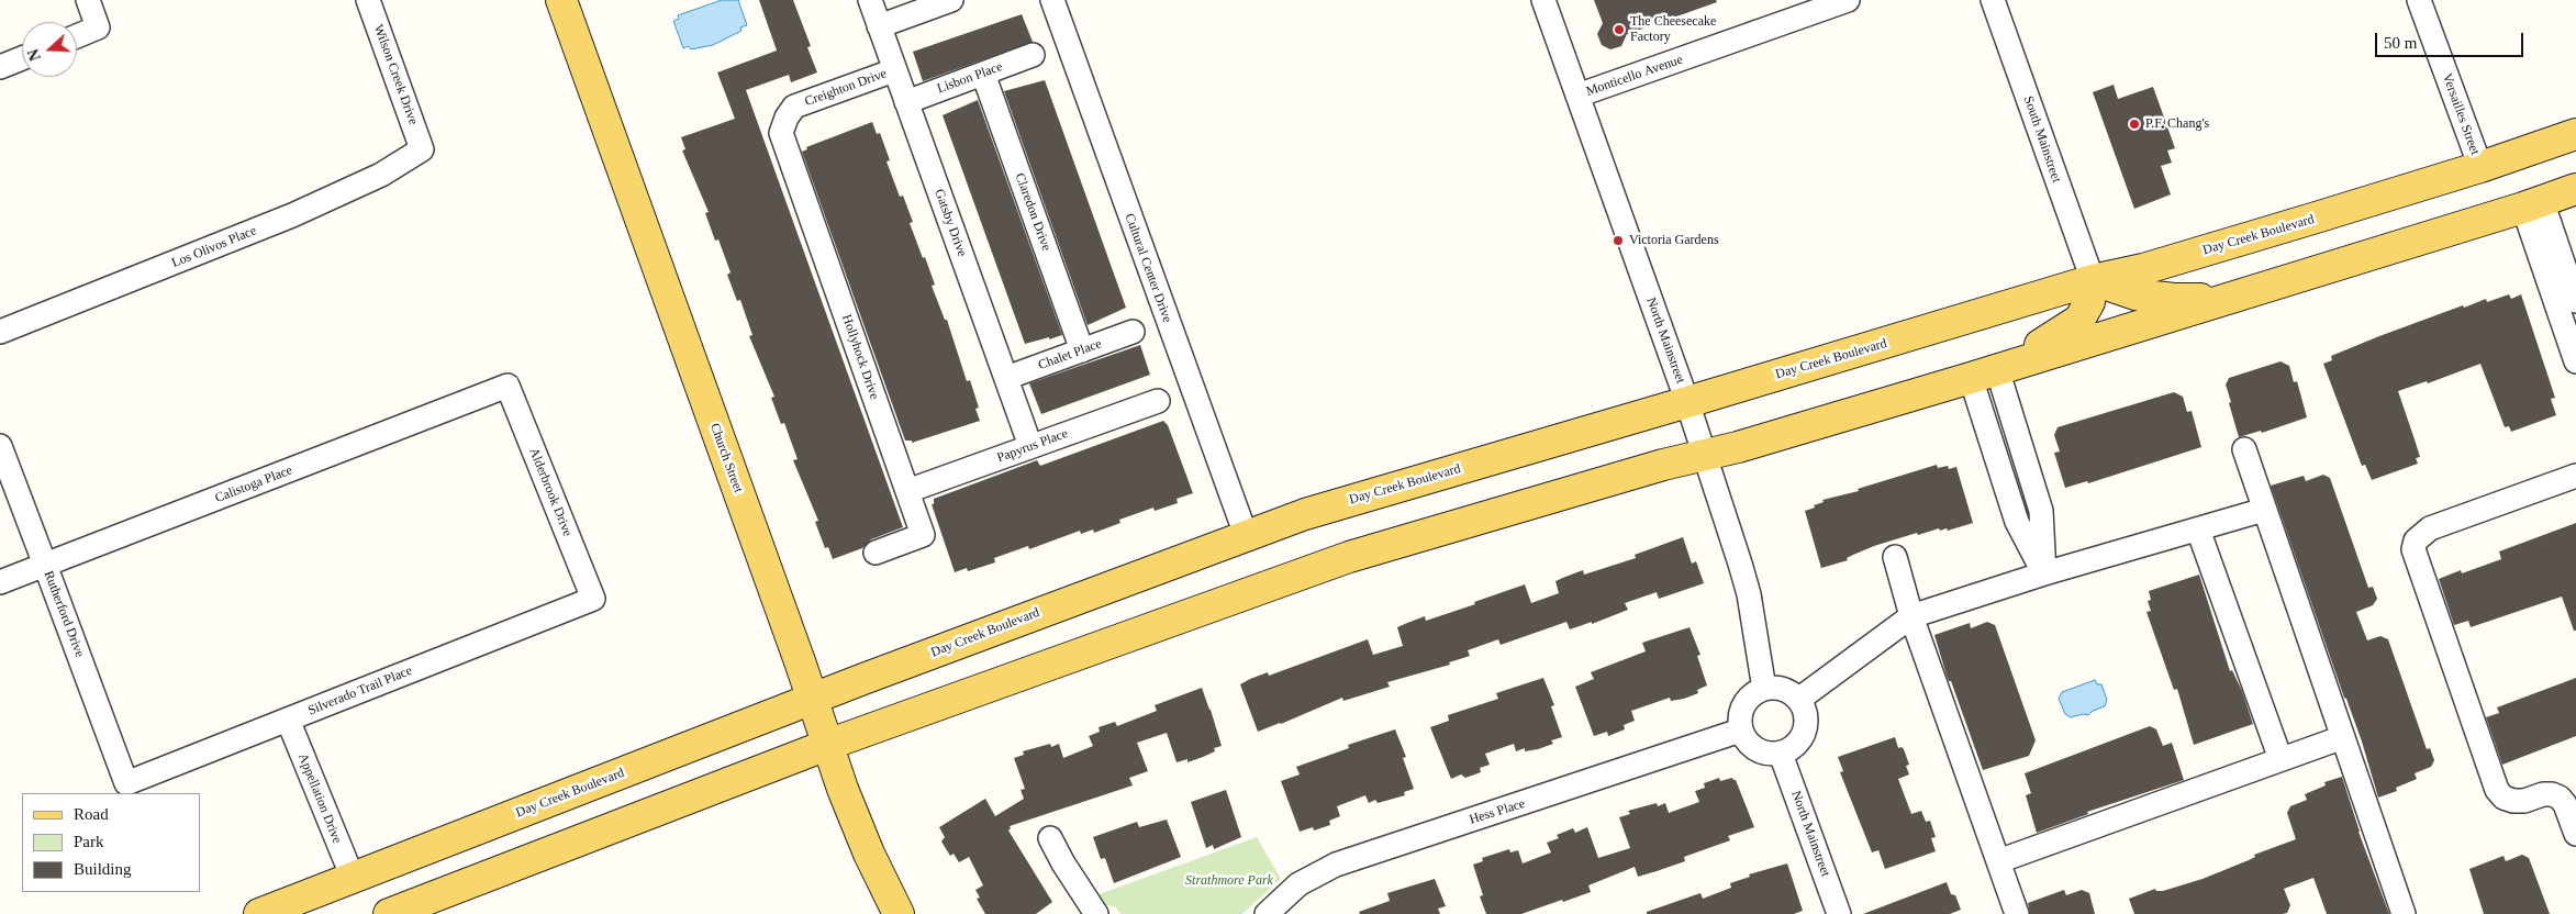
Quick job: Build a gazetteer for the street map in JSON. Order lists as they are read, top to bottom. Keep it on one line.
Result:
{"streets":{"main road":["Day Creek Boulevard","Church Street"],"street":["Wilson Creek Drive","Monticello Avenue","Lisbon Place","Creighton Drive","Versailles Street","South Mainstreet","Claredon Drive","Gatsby Drive","Los Olivos Place","Cultural Center Drive","North Mainstreet","Chalet Place","Hollyhock Drive","Papyrus Place","Calistoga Place","Alderbrook Drive","Rutherford Drive","Silverado Trail Place","Appellation Drive","Hess Place"]},"crossings":[["Wilson Creek Drive","Los Olivos Place"],["Monticello Avenue","North Mainstreet"],["Lisbon Place","Claredon Drive"],["Lisbon Place","Gatsby Drive"],["Creighton Drive","Gatsby Drive"],["Creighton Drive","Hollyhock Drive"],["Versailles Street","Day Creek Boulevard"],["South Mainstreet","Day Creek Boulevard"],["Claredon Drive","Chalet Place"],["Gatsby Drive","Chalet Place"],["Gatsby Drive","Papyrus Place"],["Day Creek Boulevard","Cultural Center Drive"],["Day Creek Boulevard","North Mainstreet"],["Day Creek Boulevard","Church Street"],["Day Creek Boulevard","Appellation Drive"],["North Mainstreet","Hess Place"],["Hollyhock Drive","Papyrus Place"],["Calistoga Place","Alderbrook Drive"],["Calistoga Place","Rutherford Drive"],["Alderbrook Drive","Silverado Trail Place"],["Rutherford Drive","Silverado Trail Place"],["Silverado Trail Place","Appellation Drive"]],"parks":["Strathmore Park"],"places":["The Cheesecake Factory","P.F. Chang's","Victoria Gardens"],"legend":["Road","Park","Building"],"scale_bar":"50 m","north":"left"}
